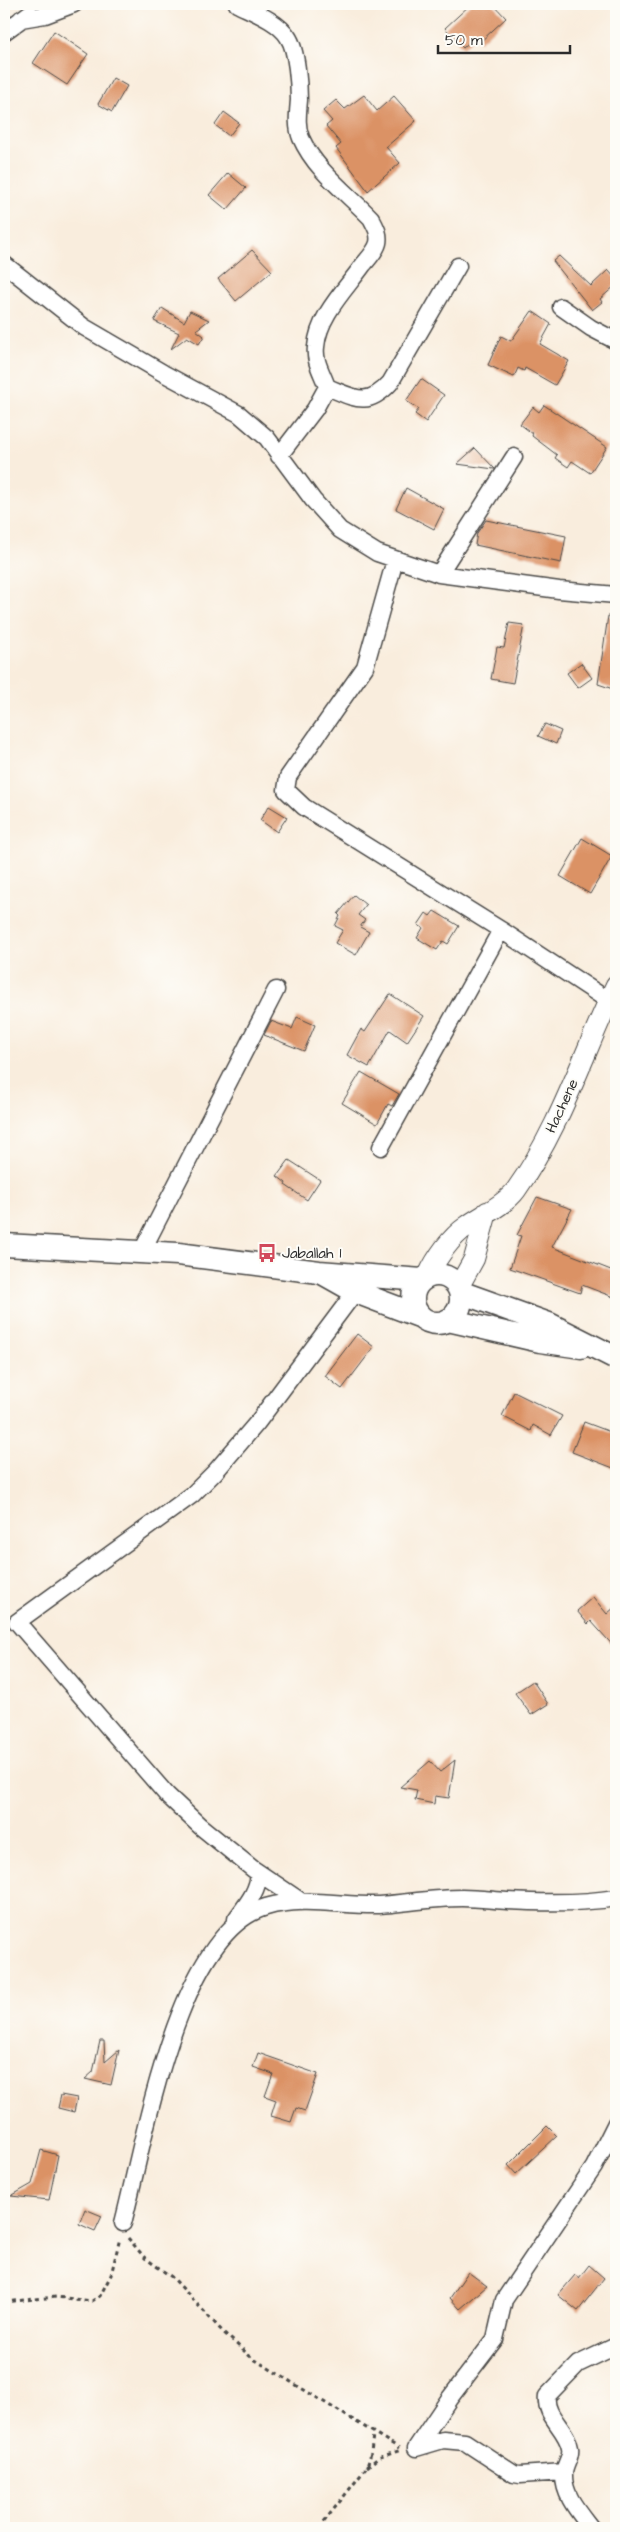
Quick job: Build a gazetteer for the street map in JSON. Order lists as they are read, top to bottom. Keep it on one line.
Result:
{"streets":{"street":["Hachene"]},"places":{"bus stop":["Jaballah 1"]},"scale_bar":"50 m"}
